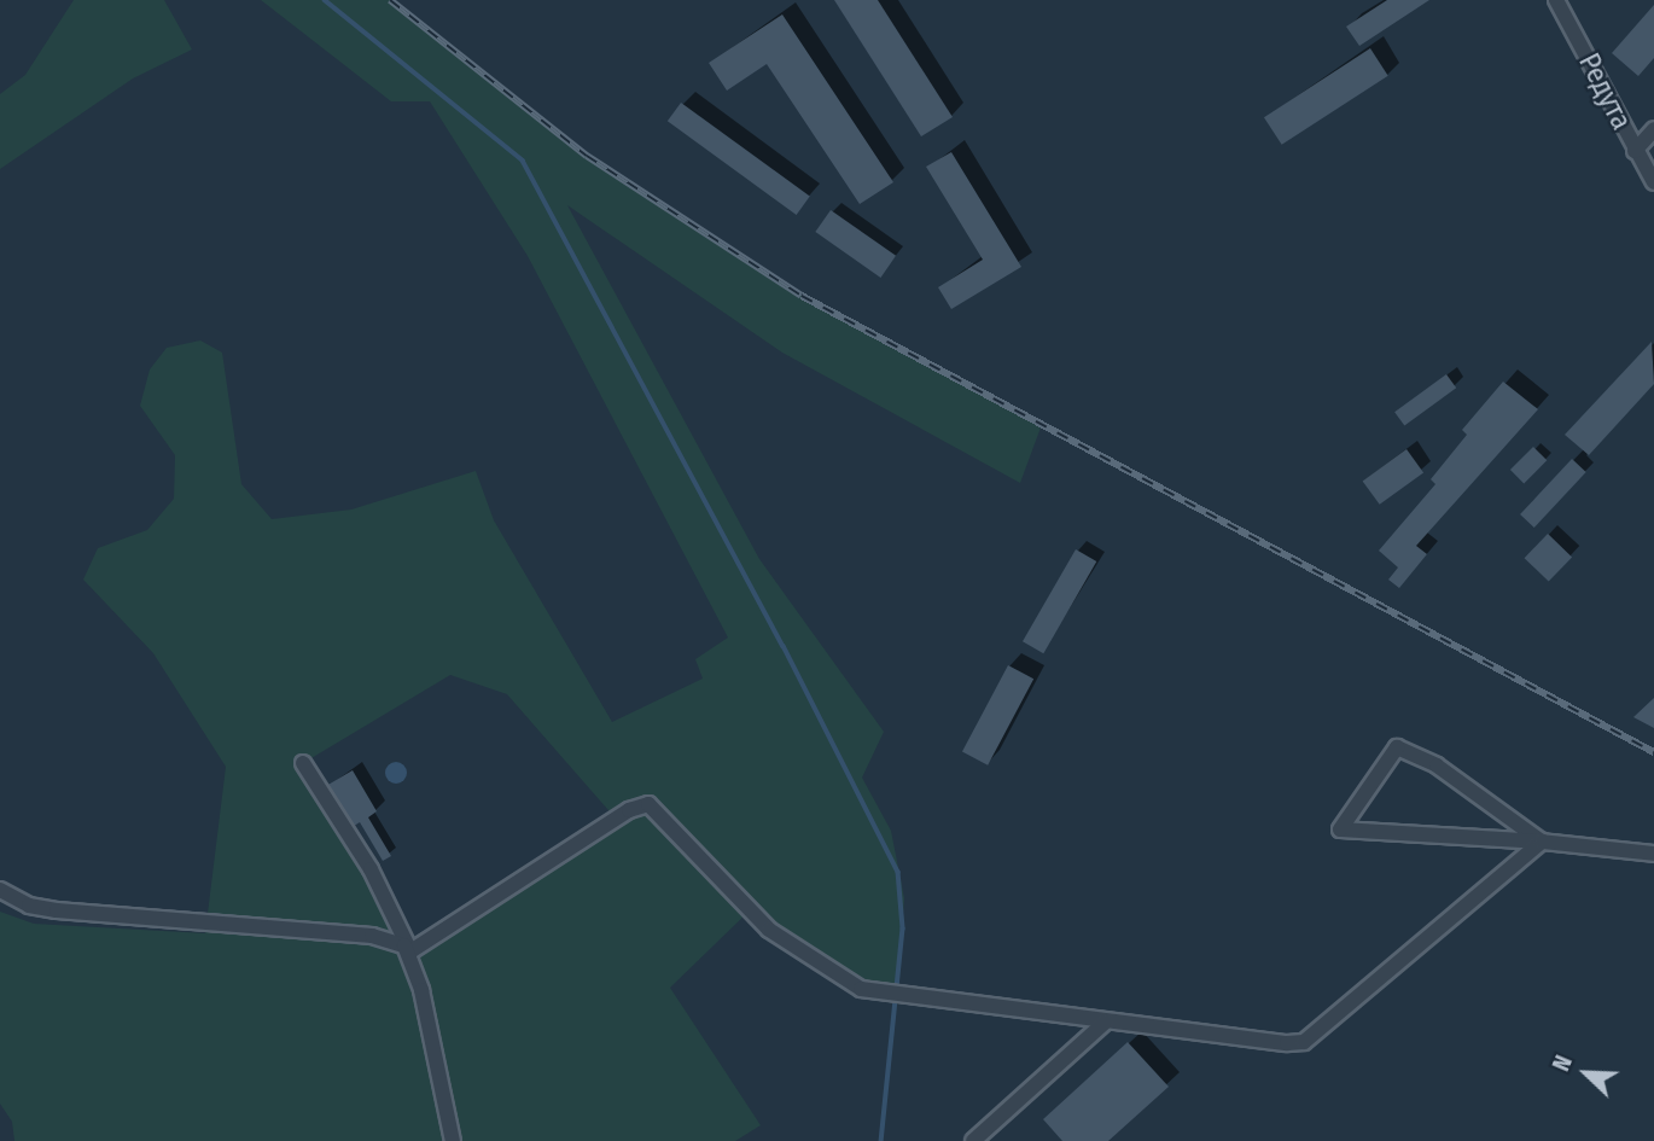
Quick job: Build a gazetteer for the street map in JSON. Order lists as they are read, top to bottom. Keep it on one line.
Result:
{"streets":{"street":["Редута"]},"north":"top left"}
